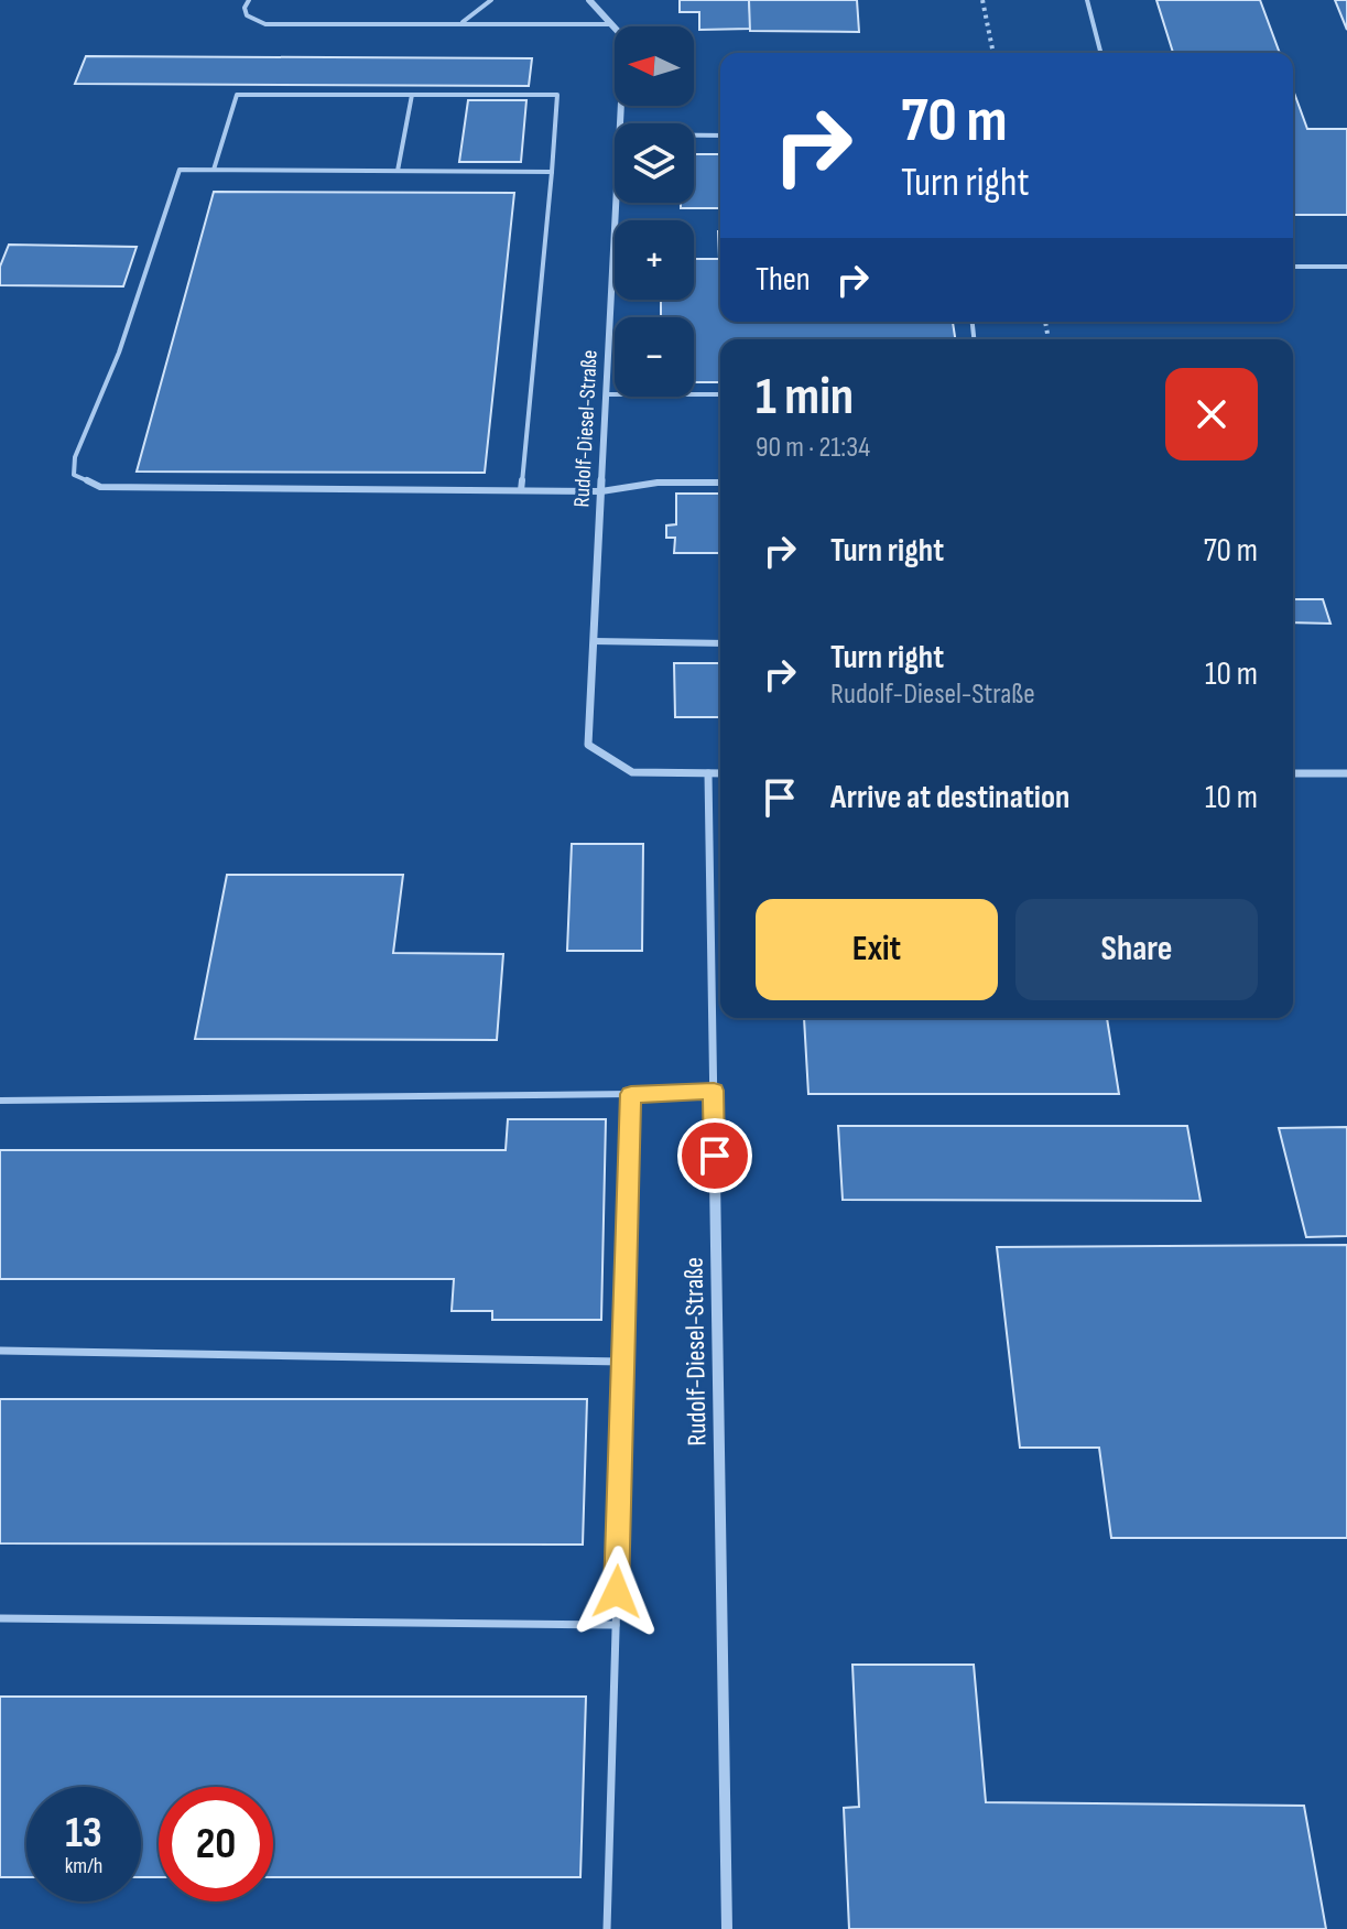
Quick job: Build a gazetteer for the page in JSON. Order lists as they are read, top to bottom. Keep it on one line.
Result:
{"streets":{"street":["Rudolf-Diesel-Straße"]},"north":"left","page":{"map_buttons":["+","−"],"turn":["70 m","Turn right"],"then":"Then","heading":["1 min","90 m · 21:34"],"list":[{"name":"Turn right","value":"70 m"},{"name":"Turn right","note":"Rudolf-Diesel-Straße","value":"10 m"},{"name":"Arrive at destination","value":"10 m"}],"buttons":["Exit","Share"],"speed":"13 km/h","limit":"20"}}
